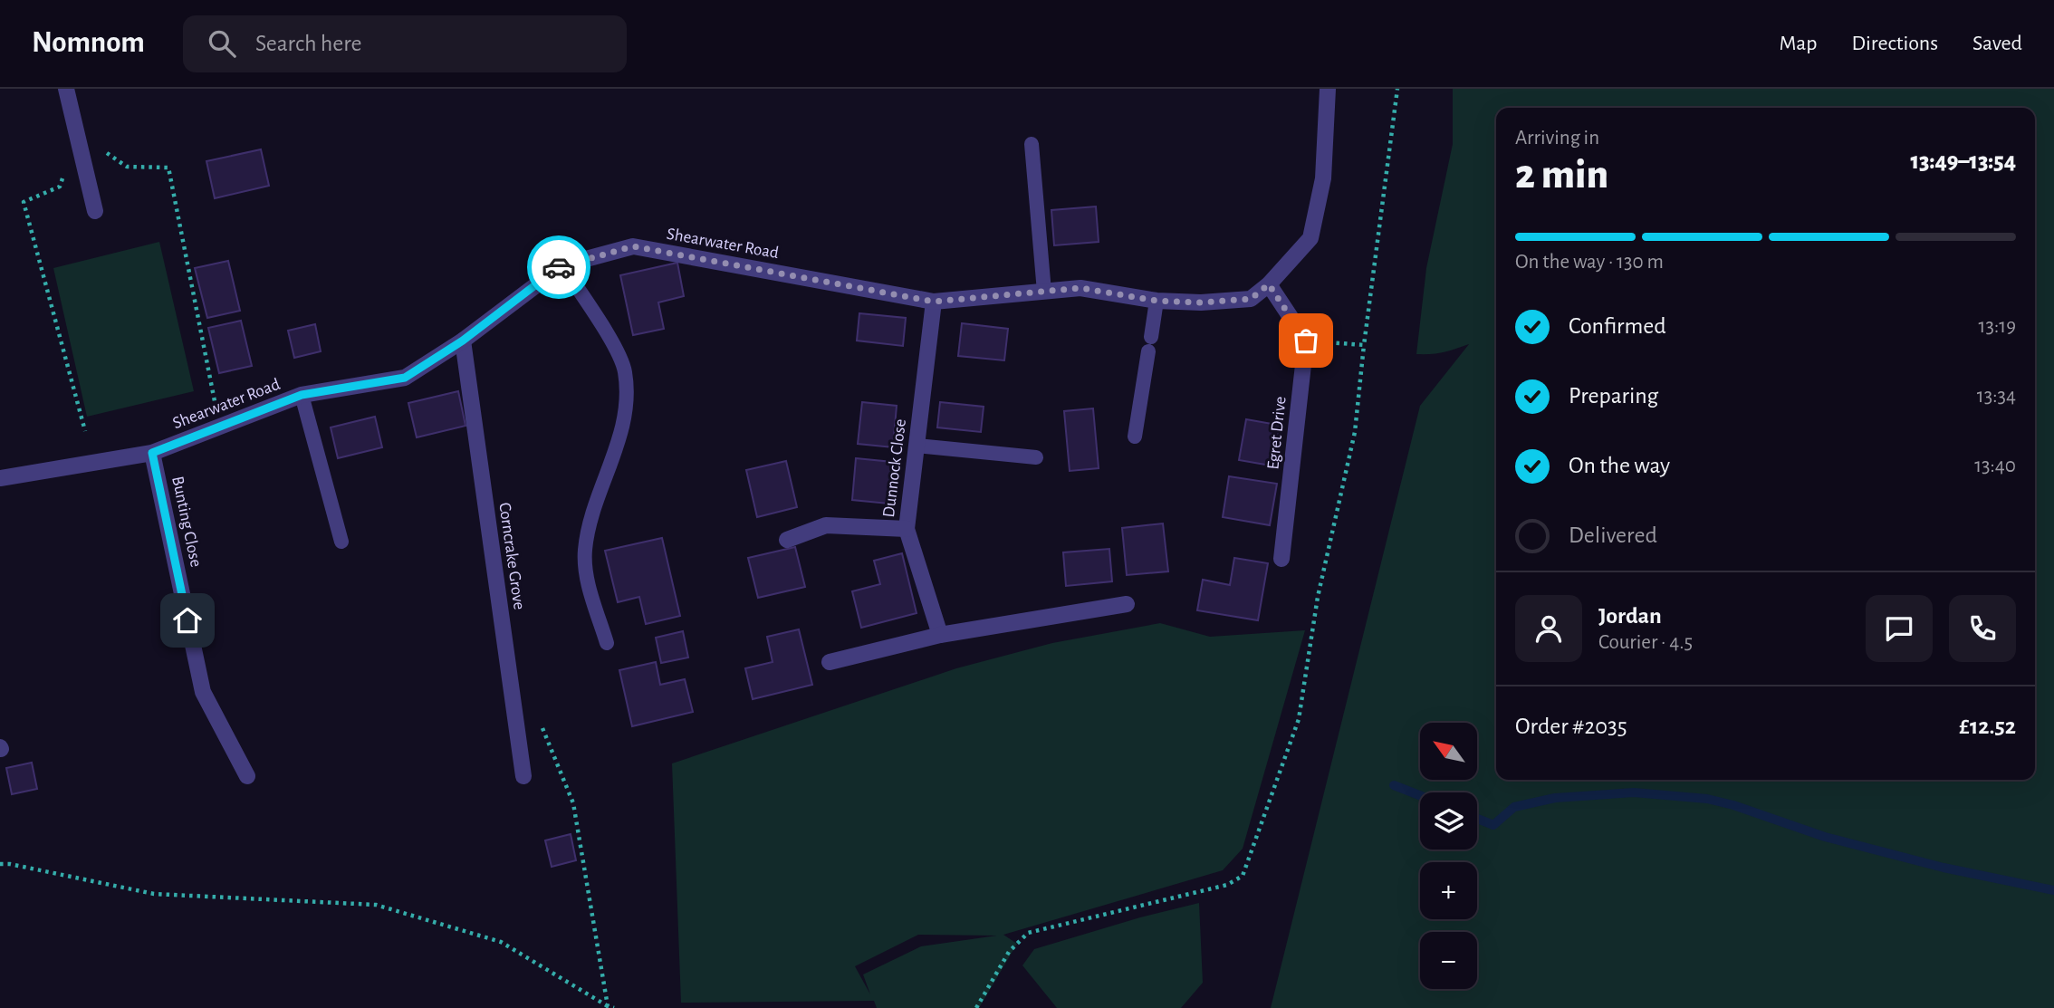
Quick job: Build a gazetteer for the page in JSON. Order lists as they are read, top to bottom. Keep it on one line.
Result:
{"streets":{"street":["Shearwater Road","Egret Drive","Dunnock Close","Bunting Close","Corncrake Grove"]},"crossings":[["Shearwater Road","Dunnock Close"],["Shearwater Road","Bunting Close"],["Shearwater Road","Corncrake Grove"]],"north":"top left","page":{"header":"Nomnom","search":"Search here","nav":["Map","Directions","Saved"],"heading":["2 min","Arriving in","13:49–13:54"],"panel":["Jordan","Courier · 4.5","Order #2035","£12.52"],"bar":"On the way · 130 m","list":[["Confirmed","13:19"],["Preparing","13:34"],["On the way","13:40"],"Delivered"],"map_buttons":["+","−"]}}
